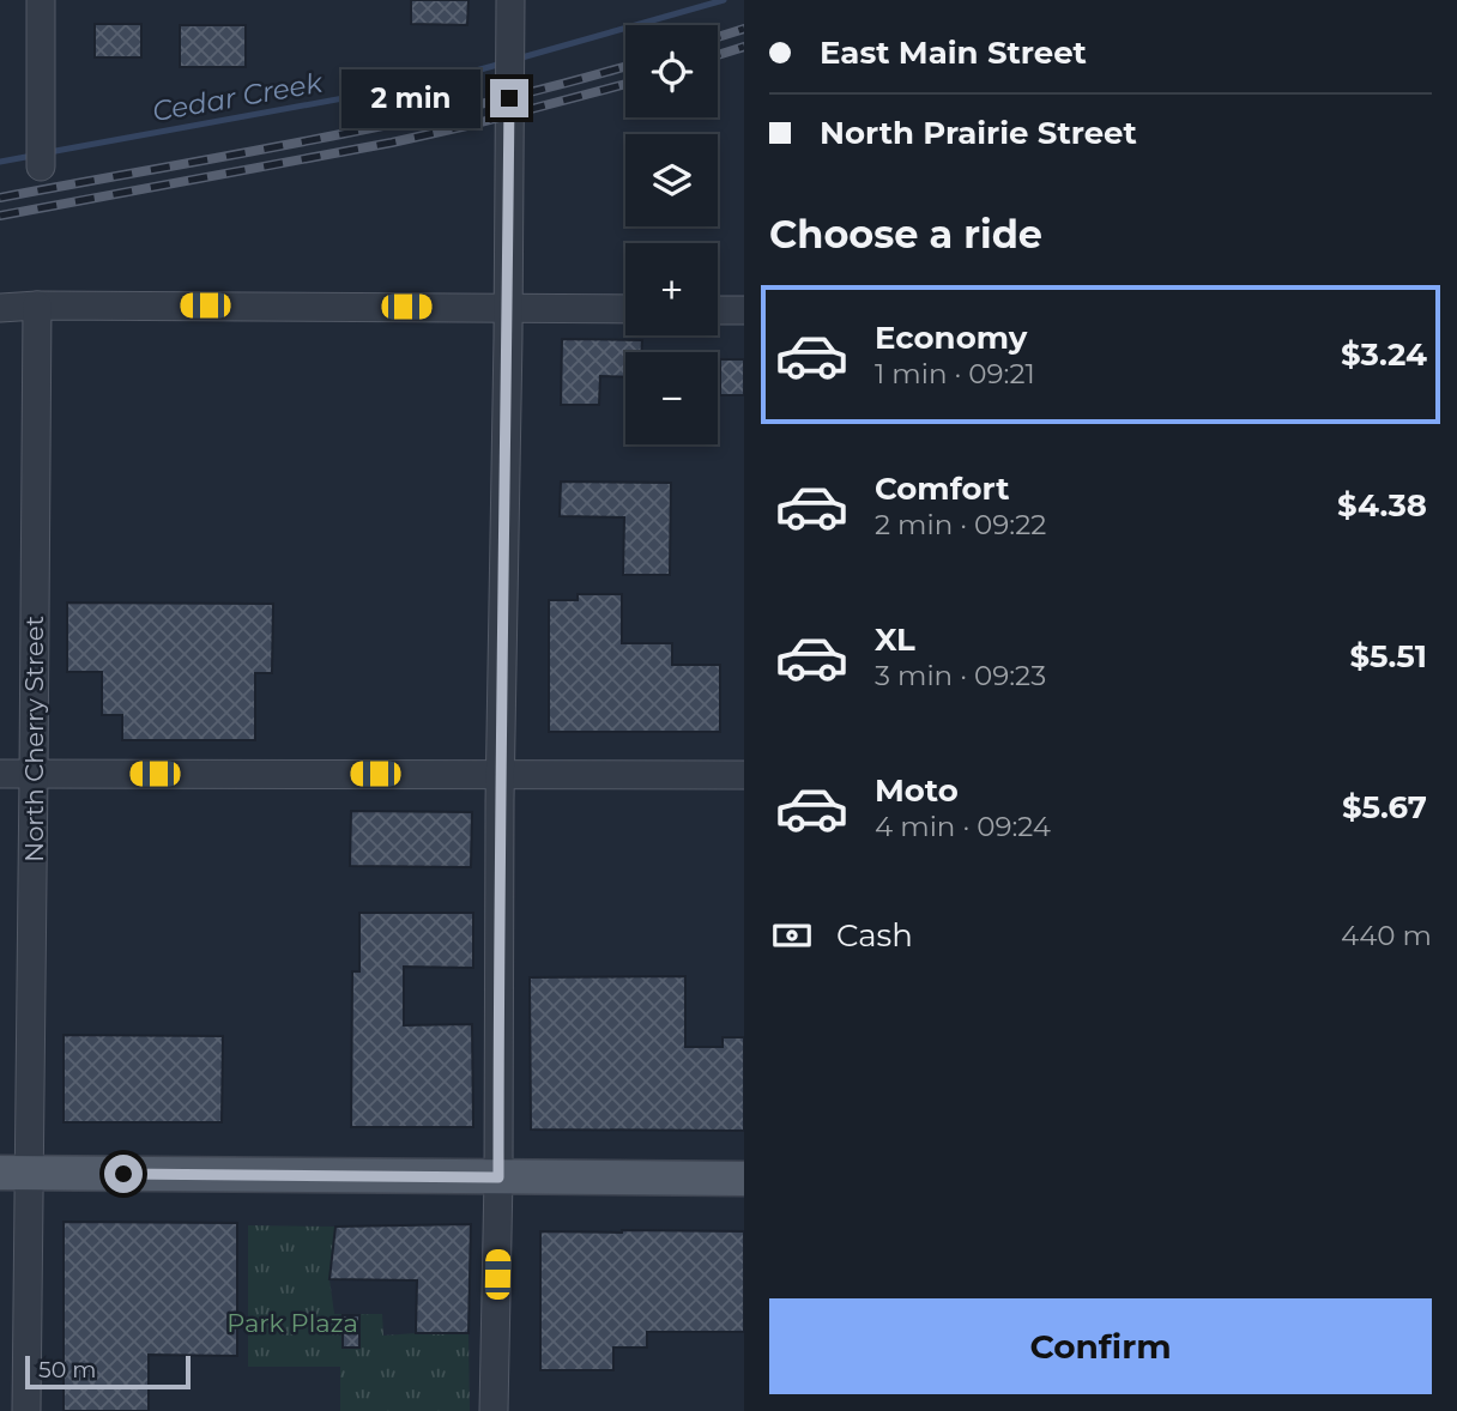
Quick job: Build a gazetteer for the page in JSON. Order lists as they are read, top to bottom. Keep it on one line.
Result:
{"streets":{"street":["North Cherry Street"]},"water":["Cedar Creek"],"parks":["Park Plaza"],"scale_bar":"50 m","page":{"banner":["East Main Street","North Prairie Street"],"map_buttons":["+","−"],"bubble":"2 min","heading":"Choose a ride","list":[{"name":"Economy","note":"1 min · 09:21","value":"$3.24"},{"name":"Comfort","note":"2 min · 09:22","value":"$4.38"},{"name":"XL","note":"3 min · 09:23","value":"$5.51"},{"name":"Moto","note":"4 min · 09:24","value":"$5.67"}],"pay":["Cash","440 m"],"buttons":"Confirm","scale":"50 m"}}
